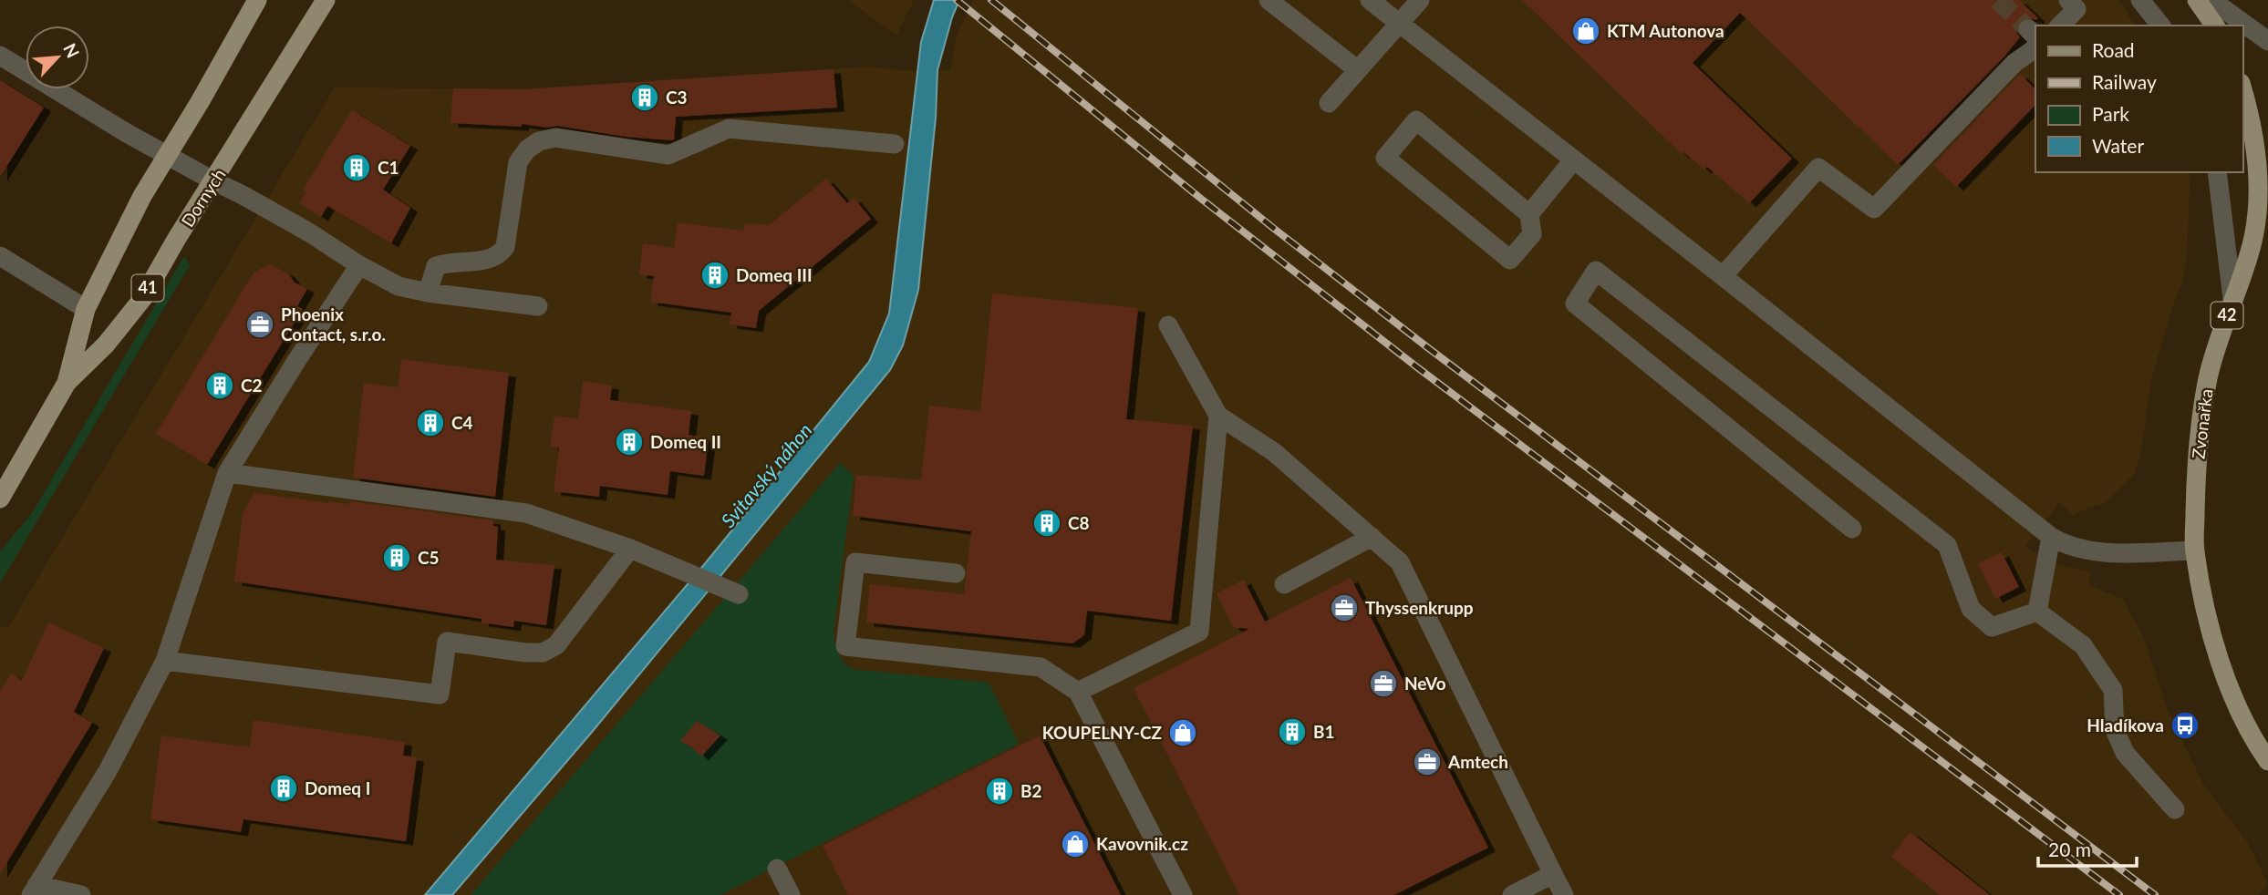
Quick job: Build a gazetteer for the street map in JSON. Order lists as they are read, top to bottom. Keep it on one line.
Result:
{"streets":{"main road":["Dornych","41","42","Zvonařka"]},"water":["Svitavský náhon"],"places":{"shop":["KTM Autonova","KOUPELNY-CZ","Kavovnik.cz"],"building":["C3","C1","Domeq III","C2","C4","Domeq II","C8","C5","B1","Domeq I","B2"],"office":["Phoenix Contact, s.r.o.","Thyssenkrupp","NeVo","Amtech"],"bus stop":["Hladíkova"]},"legend":["Road","Railway","Park","Water"],"scale_bar":"20 m","north":"top right"}
